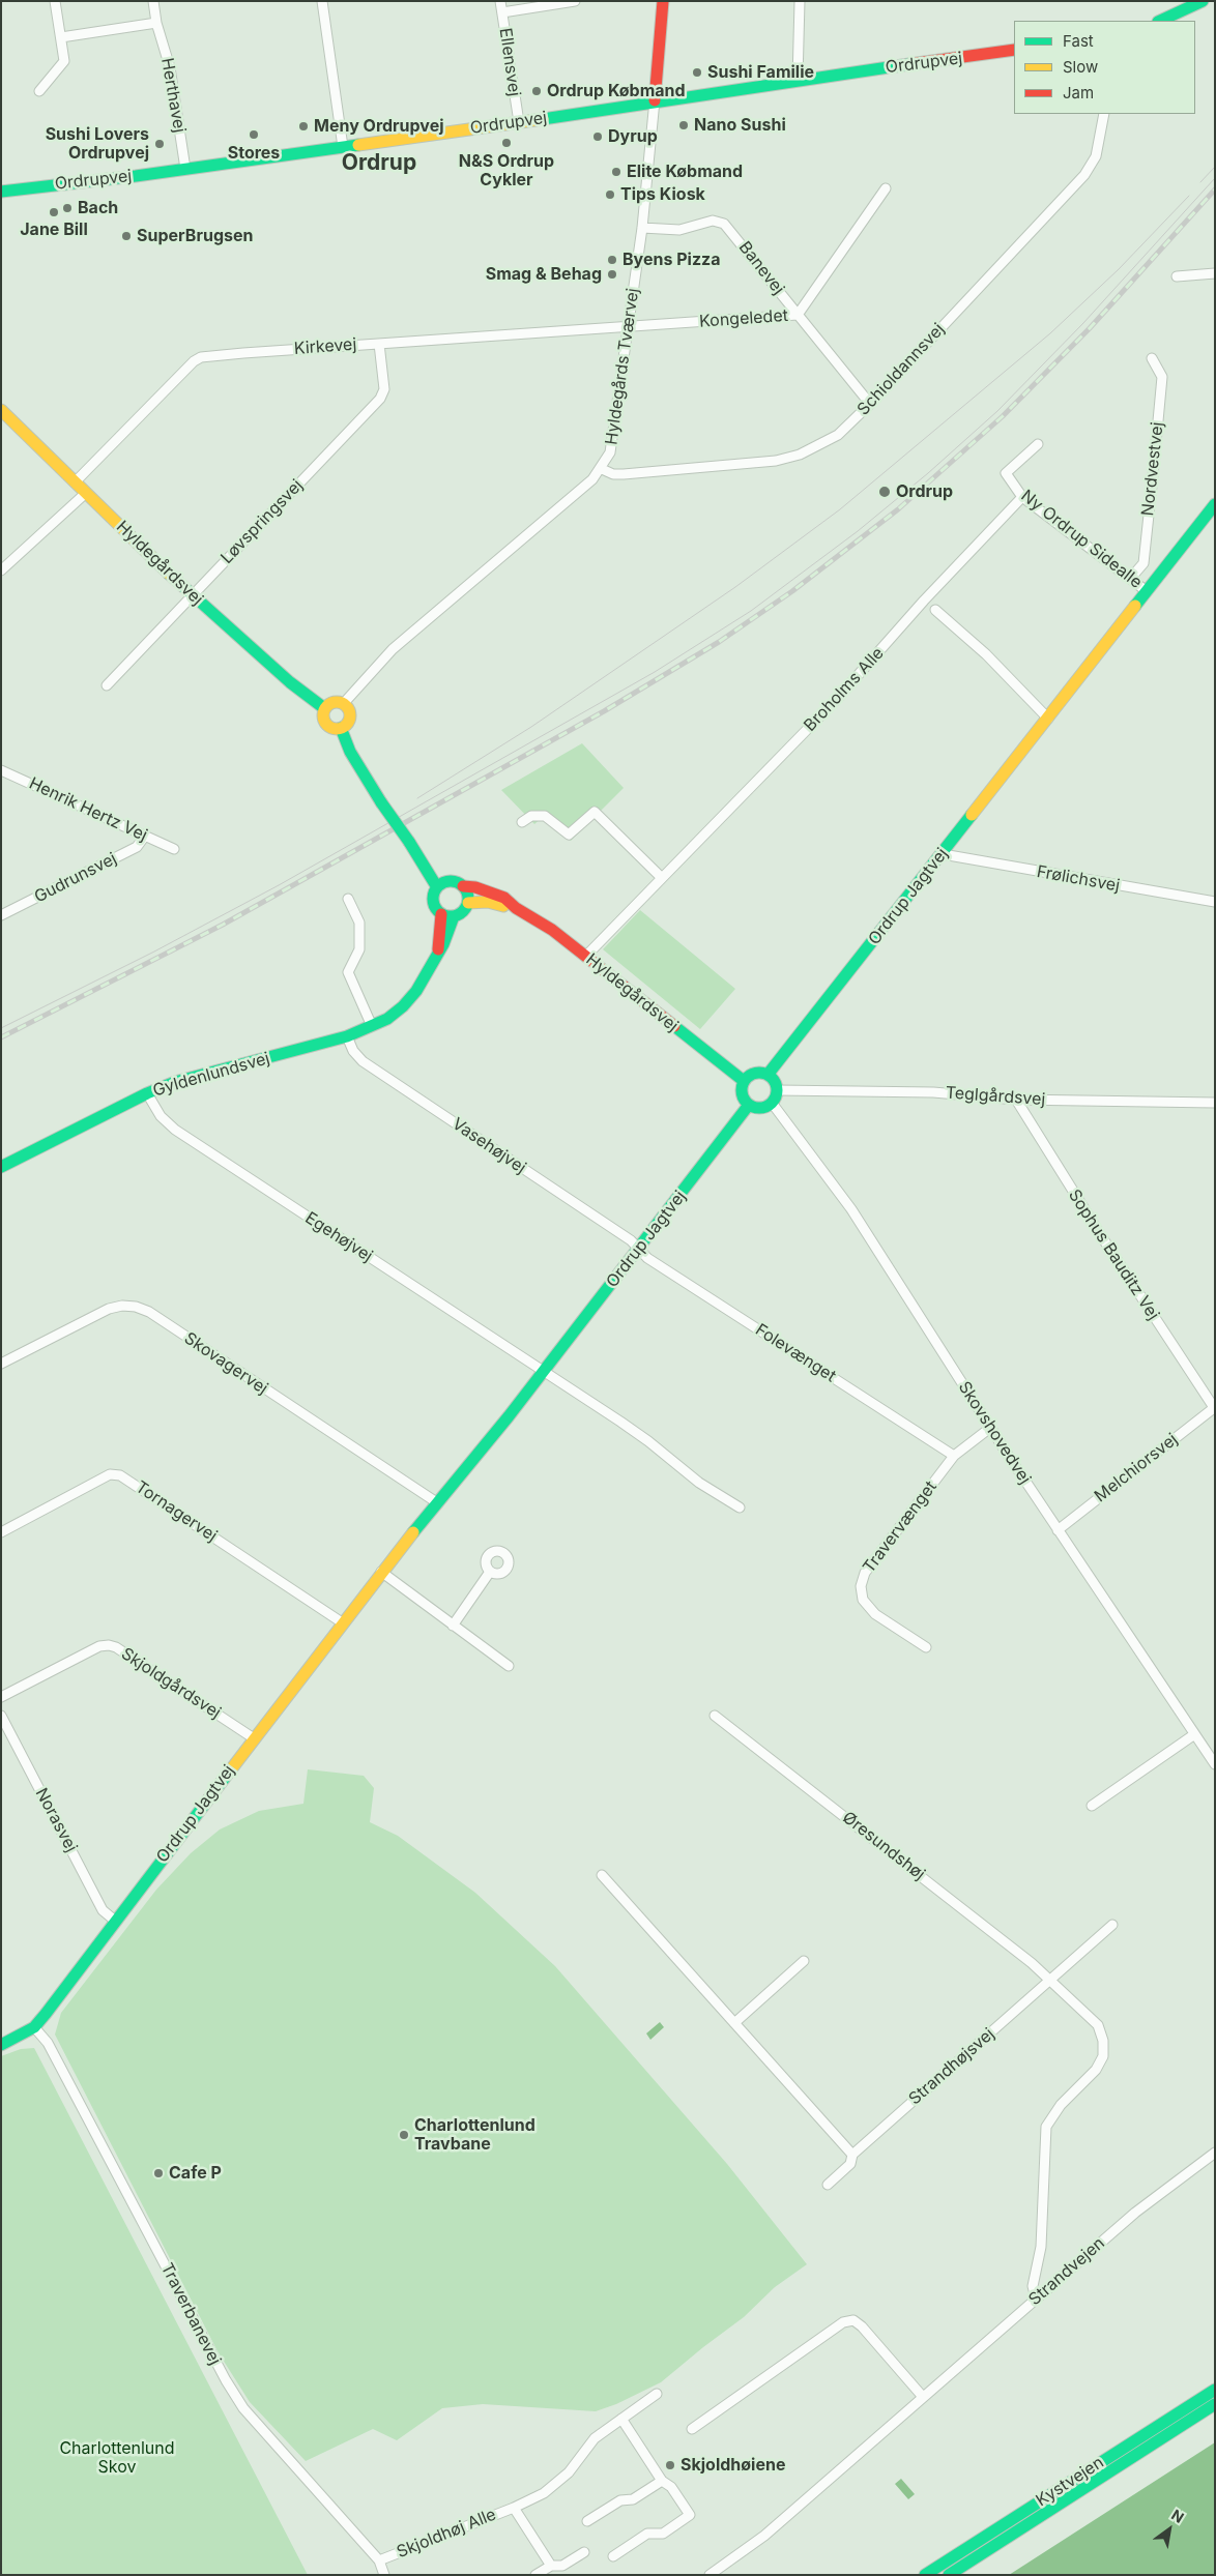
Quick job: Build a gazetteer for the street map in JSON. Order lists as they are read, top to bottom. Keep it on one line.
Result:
{"streets":{"street":["Ellensvej","Ordrupvej","Herthavej","Banevej","Kongeledet","Kirkevej","Hyldegårds Tværvej","Schioldannsvej","Nordvestvej","Løvspringsvej","Ny Ordrup Sidealle","Hyldegårdsvej","Broholms Alle","Henrik Hertz Vej","Gudrunsvej","Frølichsvej","Ordrup Jagtvej","Gyldenlundsvej","Teglgårdsvej","Vasehøjvej","Egehøjvej","Sophus Bauditz Vej","Folevænget","Skovagervej","Skovshovedvej","Melchiorsvej","Tornagervej","Travervænget","Skjoldgårdsvej","Norasvej","Øresundshøj","Strandhøjsvej","Strandvejen","Traverbanevej","Kystvejen","Skjoldhøj Alle"]},"crossings":[["Ellensvej","Ordrupvej"],["Ordrupvej","Herthavej"],["Ordrupvej","Hyldegårds Tværvej"],["Banevej","Kongeledet"],["Banevej","Hyldegårds Tværvej"],["Banevej","Schioldannsvej"],["Kongeledet","Kirkevej"],["Kongeledet","Hyldegårds Tværvej"],["Kirkevej","Hyldegårds Tværvej"],["Kirkevej","Løvspringsvej"],["Kirkevej","Hyldegårdsvej"],["Hyldegårds Tværvej","Schioldannsvej"],["Hyldegårds Tværvej","Hyldegårdsvej"],["Nordvestvej","Ny Ordrup Sidealle"],["Løvspringsvej","Hyldegårdsvej"],["Ny Ordrup Sidealle","Broholms Alle"],["Ny Ordrup Sidealle","Ordrup Jagtvej"],["Hyldegårdsvej","Broholms Alle"],["Hyldegårdsvej","Ordrup Jagtvej"],["Hyldegårdsvej","Gyldenlundsvej"],["Hyldegårdsvej","Teglgårdsvej"],["Hyldegårdsvej","Skovshovedvej"],["Henrik Hertz Vej","Gudrunsvej"],["Frølichsvej","Ordrup Jagtvej"],["Ordrup Jagtvej","Teglgårdsvej"],["Ordrup Jagtvej","Vasehøjvej"],["Ordrup Jagtvej","Egehøjvej"],["Ordrup Jagtvej","Folevænget"],["Ordrup Jagtvej","Skovagervej"],["Ordrup Jagtvej","Skovshovedvej"],["Ordrup Jagtvej","Tornagervej"],["Ordrup Jagtvej","Skjoldgårdsvej"],["Ordrup Jagtvej","Norasvej"],["Ordrup Jagtvej","Traverbanevej"],["Gyldenlundsvej","Vasehøjvej"],["Gyldenlundsvej","Egehøjvej"],["Teglgårdsvej","Sophus Bauditz Vej"],["Teglgårdsvej","Skovshovedvej"],["Vasehøjvej","Folevænget"],["Sophus Bauditz Vej","Melchiorsvej"],["Folevænget","Travervænget"],["Skovshovedvej","Melchiorsvej"],["Skovshovedvej","Travervænget"],["Øresundshøj","Strandhøjsvej"],["Øresundshøj","Strandvejen"],["Traverbanevej","Skjoldhøj Alle"]],"districts":["Ordrup"],"parks":["Charlottenlund Skov"],"places":["Sushi Familie","Ordrup Købmand","Nano Sushi","Meny Ordrupvej","Stores","Dyrup","N&S Ordrup Cykler","Sushi Lovers Ordrupvej","Elite Købmand","Tips Kiosk","Bach","Jane Bill","SuperBrugsen","Byens Pizza","Smag & Behag","Ordrup","Charlottenlund Travbane","Cafe P","Skjoldhøiene"],"legend":["Fast","Slow","Jam"],"north":"top right"}
